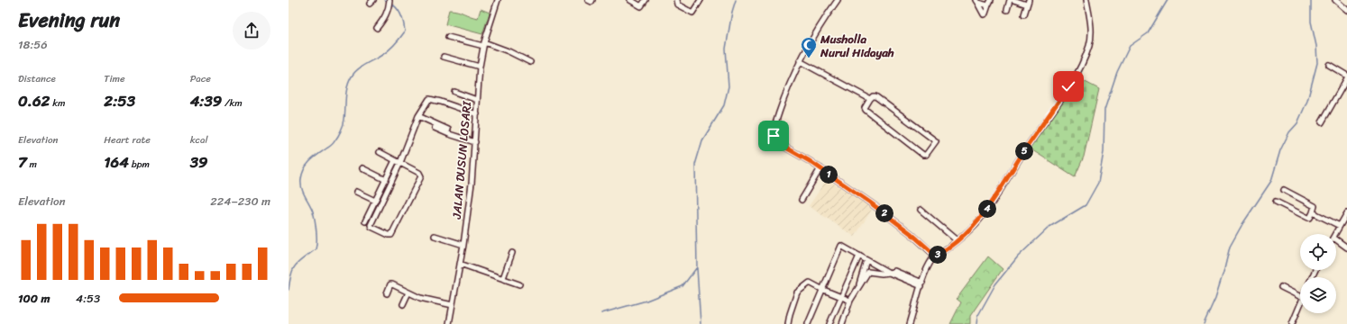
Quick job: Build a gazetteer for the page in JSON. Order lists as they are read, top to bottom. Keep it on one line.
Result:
{"streets":{"street":["JALAN DUSUN LOSARI"]},"places":{"mosque":["Musholla Nurul Hidayah"]},"page":{"heading":["Evening run","18:56"],"stats":[["Distance","0.62 km"],["Time","2:53"],["Pace","4:39 /km"],["Elevation","7 m"],["Heart rate","164 bpm"],["kcal","39"]],"pins":["5","1","4","2","3"],"chart":["Elevation","224–230 m"],"list":[{"name":"100 m","note":"4:53"}]}}
